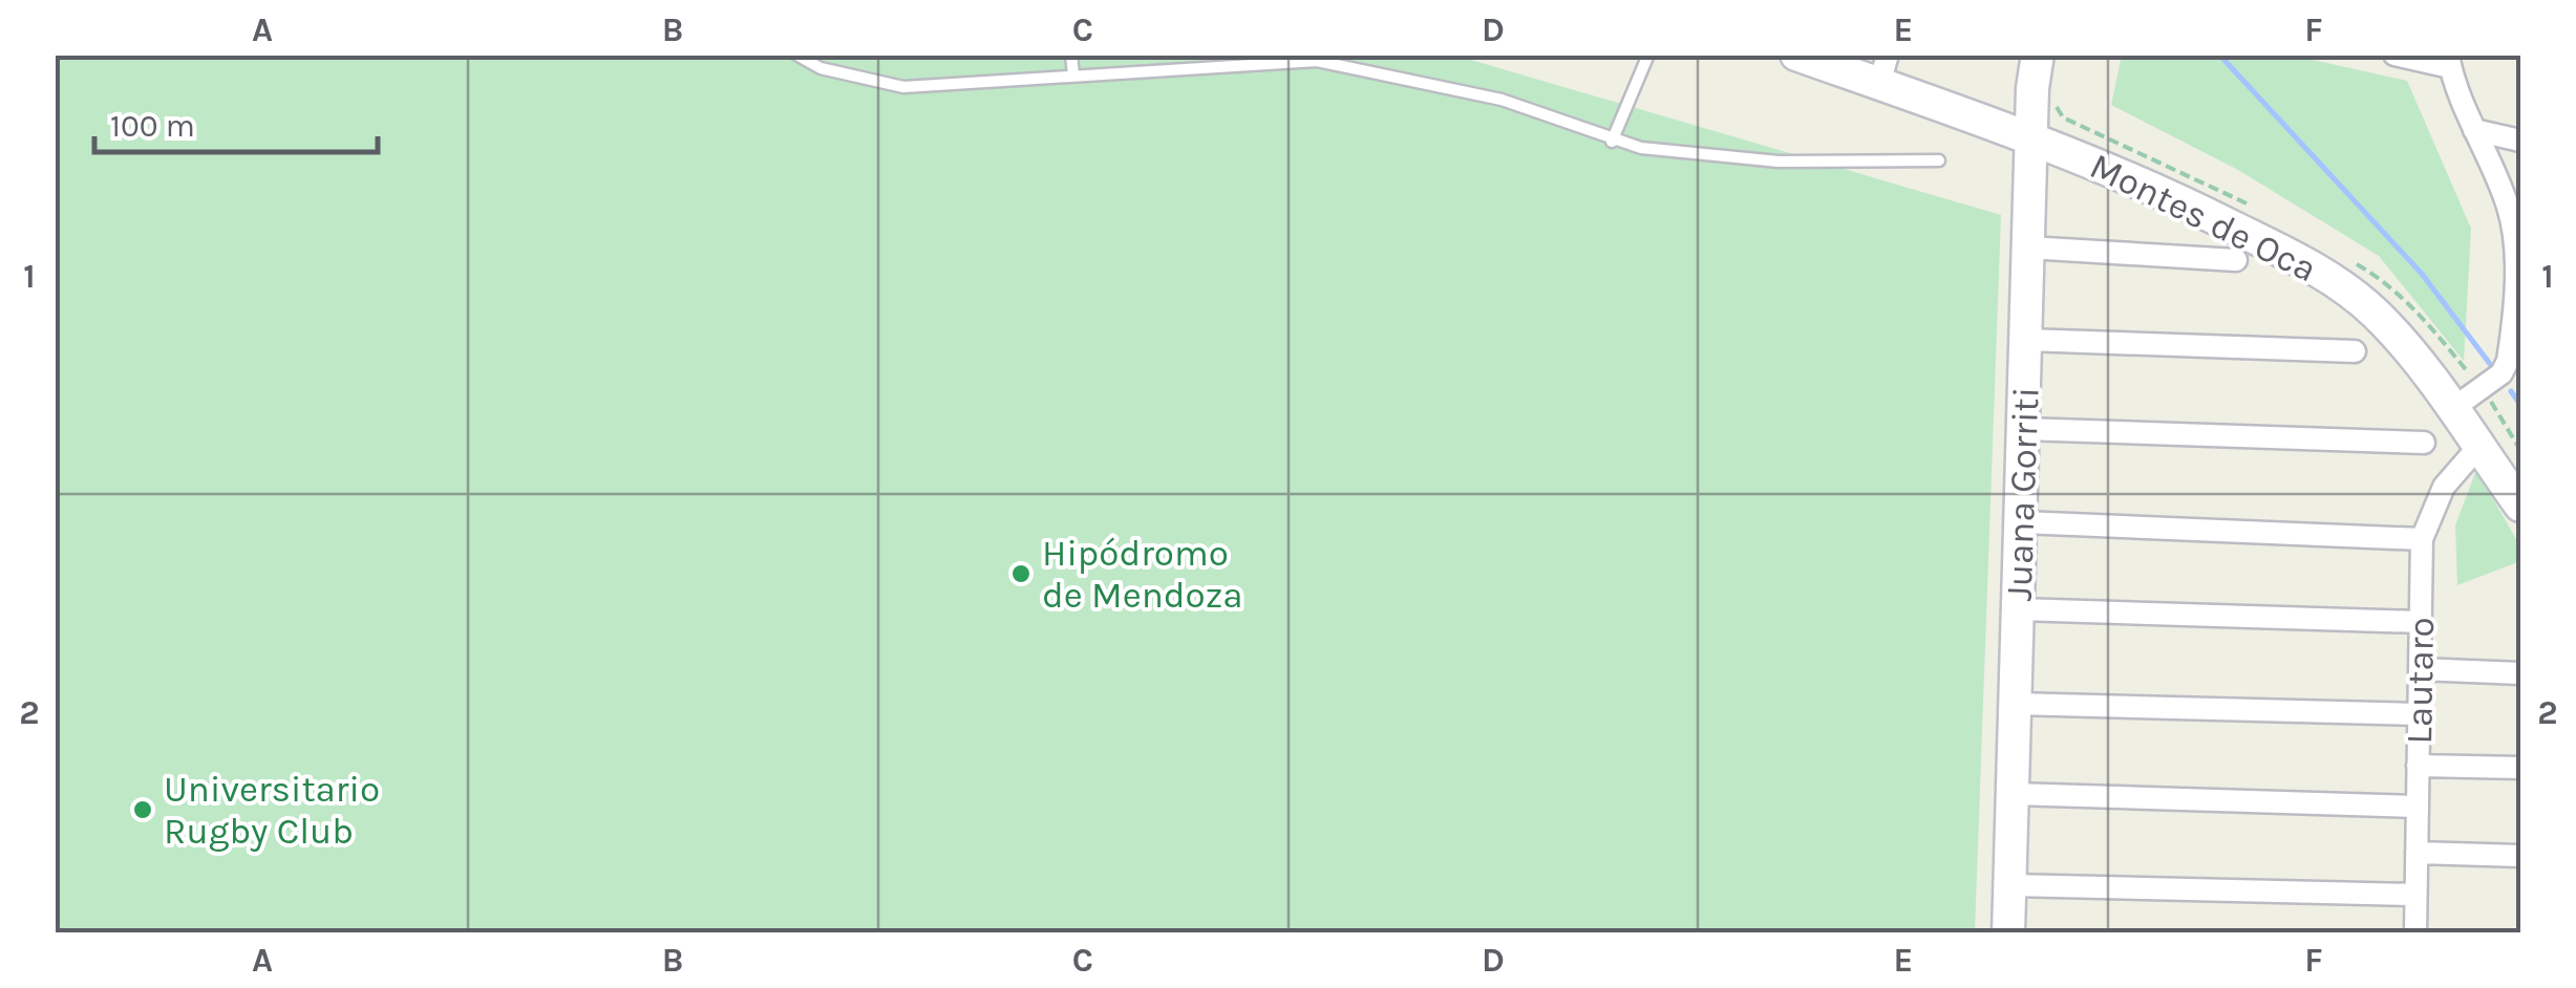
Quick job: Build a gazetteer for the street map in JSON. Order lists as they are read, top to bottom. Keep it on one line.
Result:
{"streets":{"street":["Montes de Oca","Juana Gorriti","Lautaro"]},"crossings":[["Montes de Oca","Juana Gorriti"],["Montes de Oca","Lautaro"]],"places":["Hipódromo de Mendoza","Universitario Rugby Club"],"scale_bar":"100 m","grid":{"columns":["A","B","C","D","E","F"],"rows":["1","2"]}}
